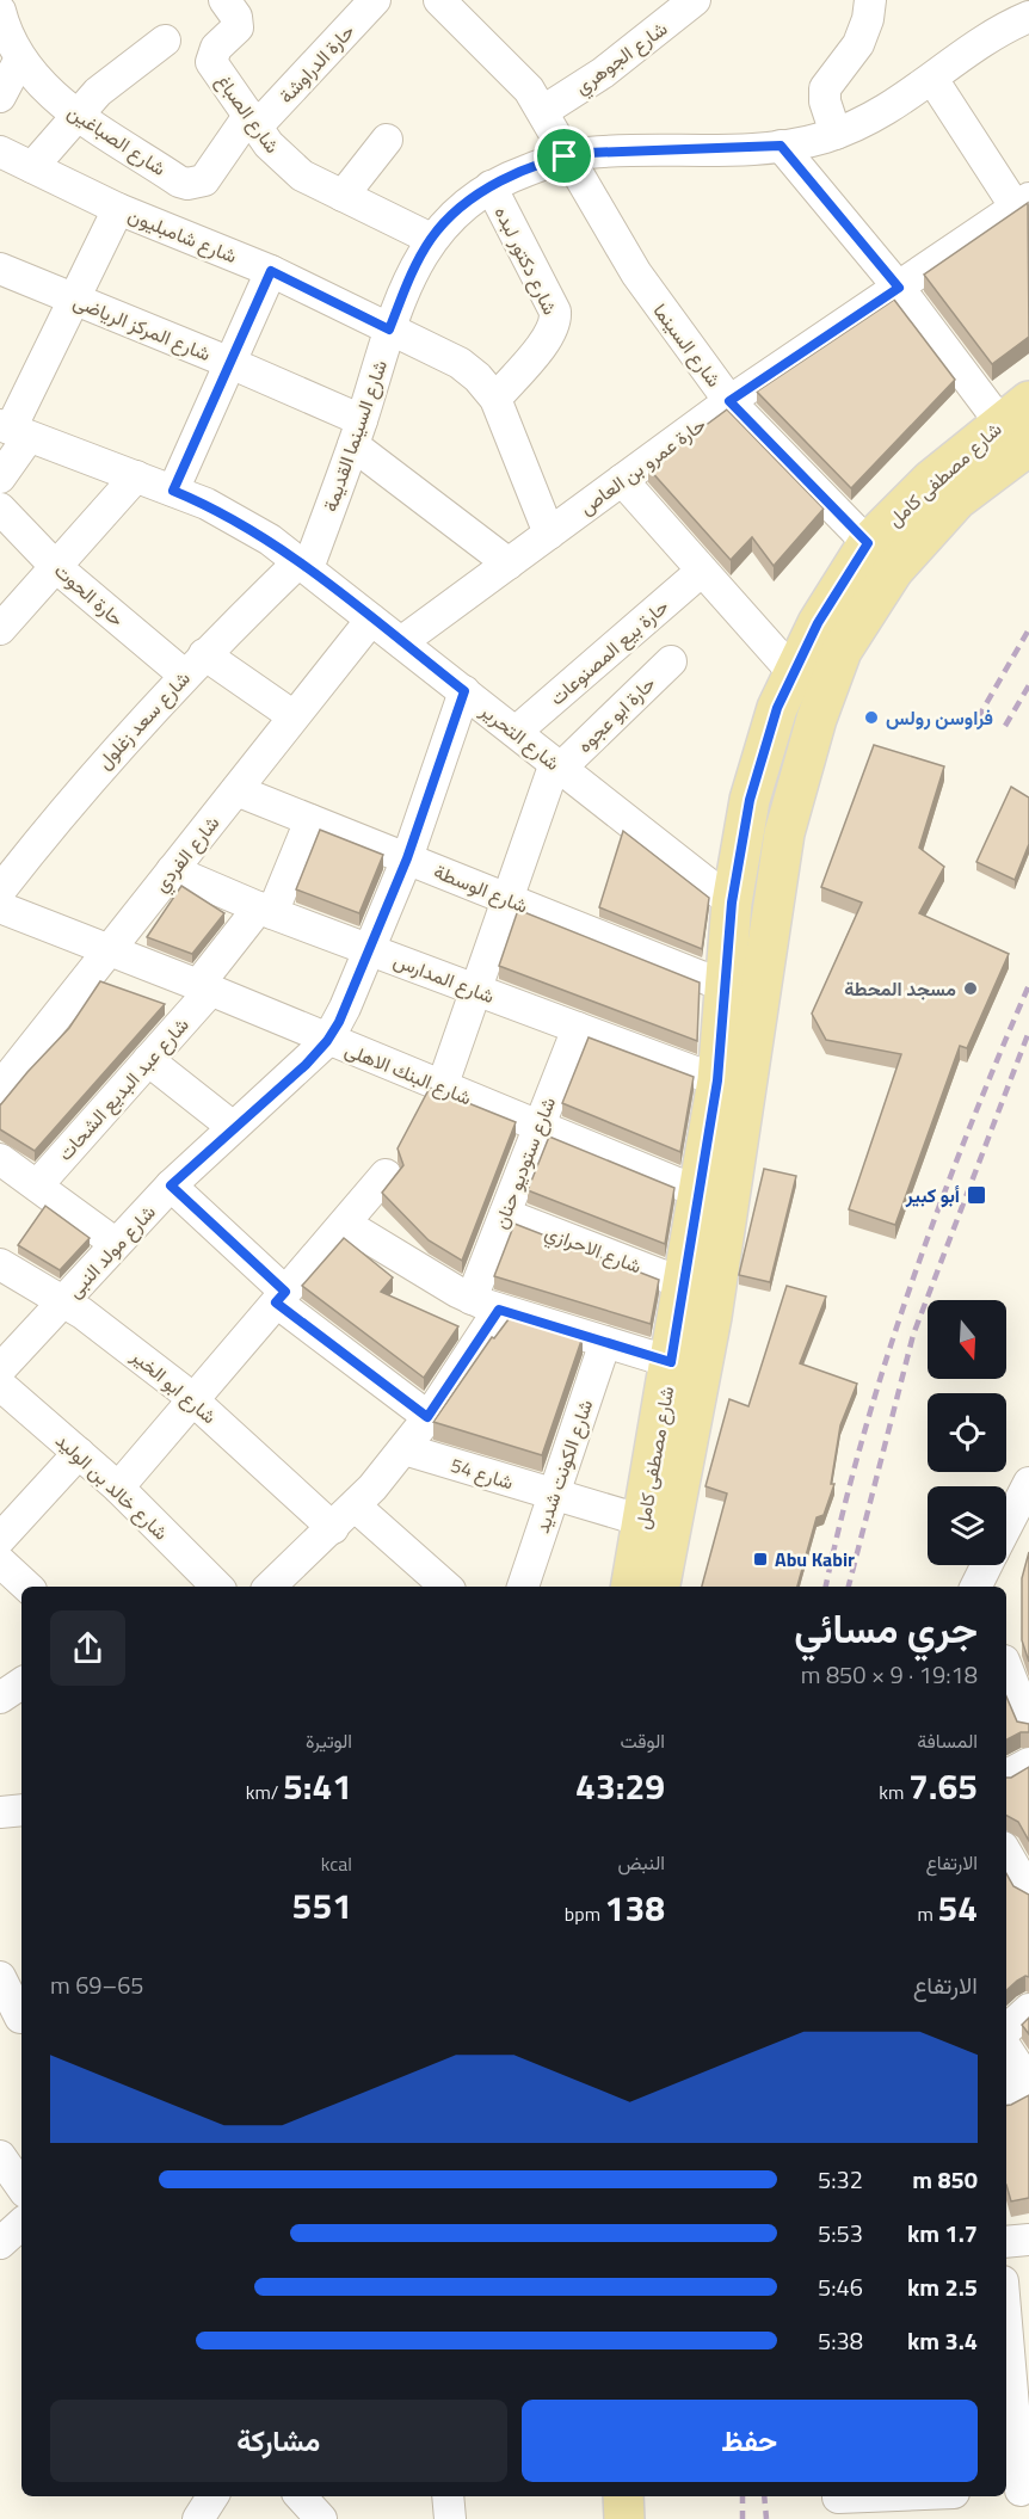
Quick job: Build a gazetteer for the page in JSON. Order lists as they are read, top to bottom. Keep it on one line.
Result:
{"streets":{"main road":["شارع مصطفى كامل"],"street":["شارع الجوهري","حارة الدراوشة","شارع الصباغ","شارع الصباغين","شارع شامبليون","شارع دكتور لبده","شارع المركز الرياضى","شارع السينما","شارع السينما القديمة","حارة عمرو بن العاص","حارة الحوت","حارة بيع المصنوعات","حارة ابو عجوه","شارع سعد زغلول","شارع التحرير","شارع الفردي","شارع الوسطة","شارع المدارس","شارع البنك الاهلى","شارع عبد البديع الشحات","شارع ستوديو حنان","شارع الاحرازي","شارع مولد النبى","شارع ابو الخير","شارع الكونت شديد","شارع 54","شارع خالد بن الوليد"]},"crossings":[["شارع الجوهري","شارع السينما"],["حارة الدراوشة","شارع الصباغ"],["حارة الدراوشة","شارع الصباغين"],["شارع الصباغ","شارع الصباغين"],["شارع الصباغ","شارع السينما القديمة"],["شارع شامبليون","شارع دكتور لبده"],["شارع شامبليون","شارع السينما القديمة"],["شارع شامبليون","حارة عمرو بن العاص"],["شارع دكتور لبده","شارع السينما القديمة"],["شارع المركز الرياضى","شارع السينما القديمة"],["شارع المركز الرياضى","حارة عمرو بن العاص"],["شارع السينما","شارع السينما القديمة"],["شارع السينما","حارة عمرو بن العاص"],["شارع السينما","شارع مصطفى كامل"],["شارع السينما القديمة","شارع سعد زغلول"],["شارع السينما القديمة","شارع التحرير"],["حارة عمرو بن العاص","شارع التحرير"],["شارع مصطفى كامل","شارع التحرير"],["شارع مصطفى كامل","شارع الوسطة"],["شارع مصطفى كامل","شارع المدارس"],["شارع مصطفى كامل","شارع البنك الاهلى"],["شارع مصطفى كامل","شارع الاحرازي"],["شارع مصطفى كامل","شارع 54"],["حارة الحوت","شارع سعد زغلول"],["حارة الحوت","شارع الفردي"],["حارة بيع المصنوعات","شارع التحرير"],["حارة ابو عجوه","شارع التحرير"],["شارع سعد زغلول","شارع التحرير"],["شارع سعد زغلول","شارع البنك الاهلى"],["شارع التحرير","شارع الفردي"],["شارع التحرير","شارع مولد النبى"],["شارع الفردي","شارع الوسطة"],["شارع الفردي","شارع المدارس"],["شارع الفردي","شارع البنك الاهلى"],["شارع الوسطة","شارع عبد البديع الشحات"],["شارع الوسطة","شارع مولد النبى"],["شارع المدارس","شارع عبد البديع الشحات"],["شارع المدارس","شارع ستوديو حنان"],["شارع المدارس","شارع مولد النبى"],["شارع البنك الاهلى","شارع عبد البديع الشحات"],["شارع البنك الاهلى","شارع ستوديو حنان"],["شارع البنك الاهلى","شارع مولد النبى"],["شارع ستوديو حنان","شارع الاحرازي"],["شارع ستوديو حنان","شارع ابو الخير"],["شارع ستوديو حنان","شارع 54"],["شارع مولد النبى","شارع ابو الخير"],["شارع الكونت شديد","شارع 54"]],"places":{"other":["فراوسن رولس","مسجد المحطة"],"transit":["أبو كبير","Abu Kabir"]},"north":"bottom","page":{"heading":["جري مسائي","19:18 · 9 × 850 m"],"stats":[["المسافة","7.65 km"],["الوقت","43:29"],["الوتيرة","5:41 /km"],["الارتفاع","54 m"],["النبض","138 bpm"],["kcal","551"]],"chart":["الارتفاع","65–69 m"],"list":[{"name":"850 m","note":"5:32"},{"name":"1.7 km","note":"5:53"},{"name":"2.5 km","note":"5:46"},{"name":"3.4 km","note":"5:38"}],"buttons":["حفظ","مشاركة"]}}
